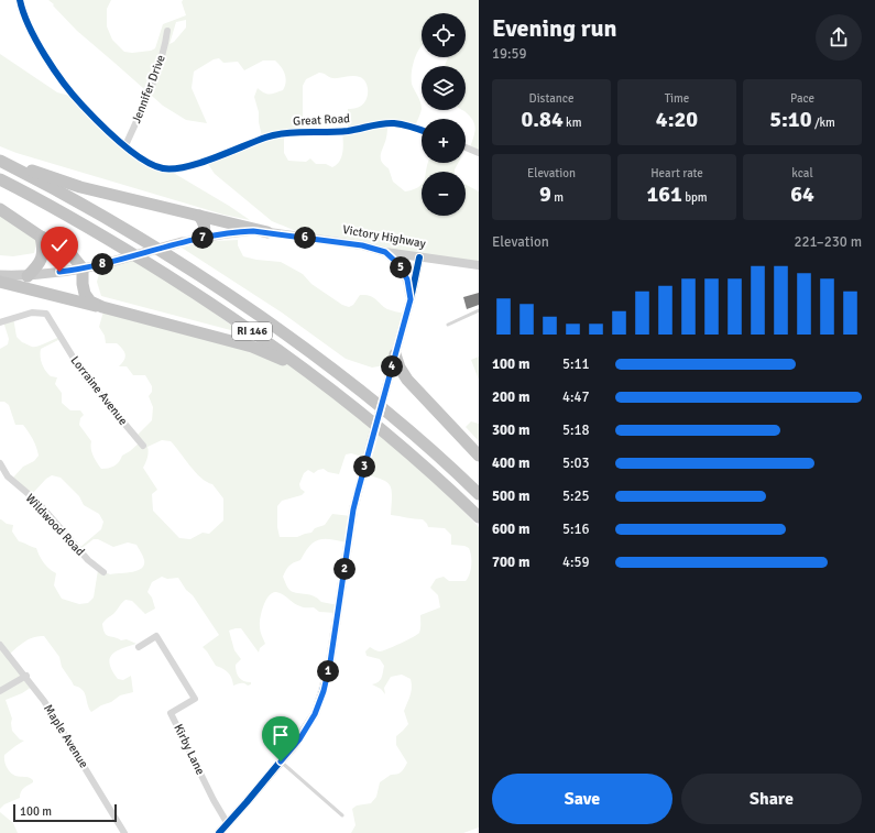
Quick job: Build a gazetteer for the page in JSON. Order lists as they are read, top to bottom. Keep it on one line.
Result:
{"streets":{"highway":["RI 146"],"main road":["Victory Highway"],"street":["Jennifer Drive","Great Road","Lorraine Avenue","Wildwood Road","Maple Avenue","Kirby Lane"]},"crossings":[["Jennifer Drive","Great Road"]],"scale_bar":"100 m","page":{"heading":["Evening run","19:59"],"map_buttons":["+","−"],"stats":[["Distance","0.84 km"],["Time","4:20"],["Pace","5:10 /km"],["Elevation","9 m"],["Heart rate","161 bpm"],["kcal","64"]],"chart":["Elevation","221–230 m"],"pins":["6","7","8","5","4","3","2","1"],"list":[{"name":"100 m","note":"5:11"},{"name":"200 m","note":"4:47"},{"name":"300 m","note":"5:18"},{"name":"400 m","note":"5:03"},{"name":"500 m","note":"5:25"},{"name":"600 m","note":"5:16"},{"name":"700 m","note":"4:59"}],"buttons":["Save","Share"],"scale":"100 m"}}
